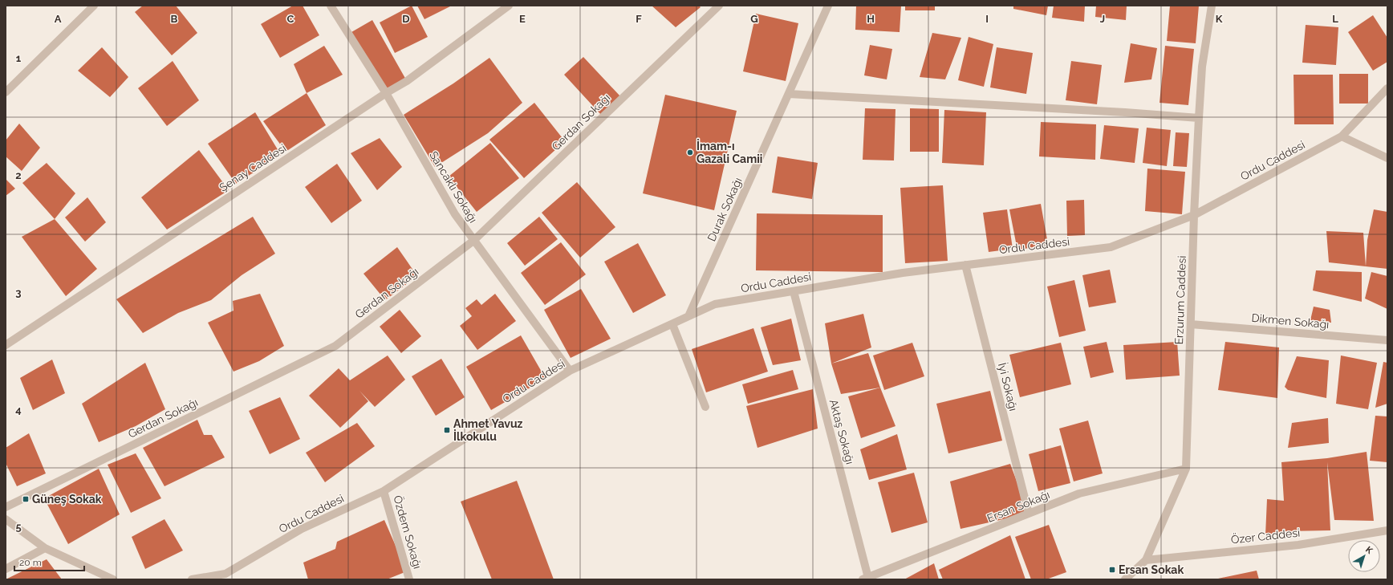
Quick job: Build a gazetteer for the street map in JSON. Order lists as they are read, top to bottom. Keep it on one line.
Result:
{"streets":{"street":["Gerdan Sokağı","Ordu Caddesi","Şenay Caddesi","Sancaklı Sokağı","Durak Sokağı","Erzurum Caddesi","Dikmen Sokağı","İyi Sokağı","Aktaş Sokağı","Ersan Sokağı","Özdem Sokağı","Özer Caddesi"]},"crossings":[["Gerdan Sokağı","Sancaklı Sokağı"],["Ordu Caddesi","Sancaklı Sokağı"],["Ordu Caddesi","Durak Sokağı"],["Ordu Caddesi","Erzurum Caddesi"],["Ordu Caddesi","İyi Sokağı"],["Ordu Caddesi","Aktaş Sokağı"],["Ordu Caddesi","Özdem Sokağı"],["Şenay Caddesi","Sancaklı Sokağı"],["Erzurum Caddesi","Dikmen Sokağı"],["Erzurum Caddesi","Ersan Sokağı"],["Erzurum Caddesi","Özer Caddesi"],["İyi Sokağı","Ersan Sokağı"],["Aktaş Sokağı","Ersan Sokağı"]],"places":{"other":["İmam-ı Gazali Camii"],"transit":["Ahmet Yavuz İlkokulu","Güneş Sokak","Ersan Sokak"]},"scale_bar":"20 m","north":"top right","grid":{"columns":["A","B","C","D","E","F","G","H","I","J","K","L"],"rows":["1","2","3","4","5"]}}
